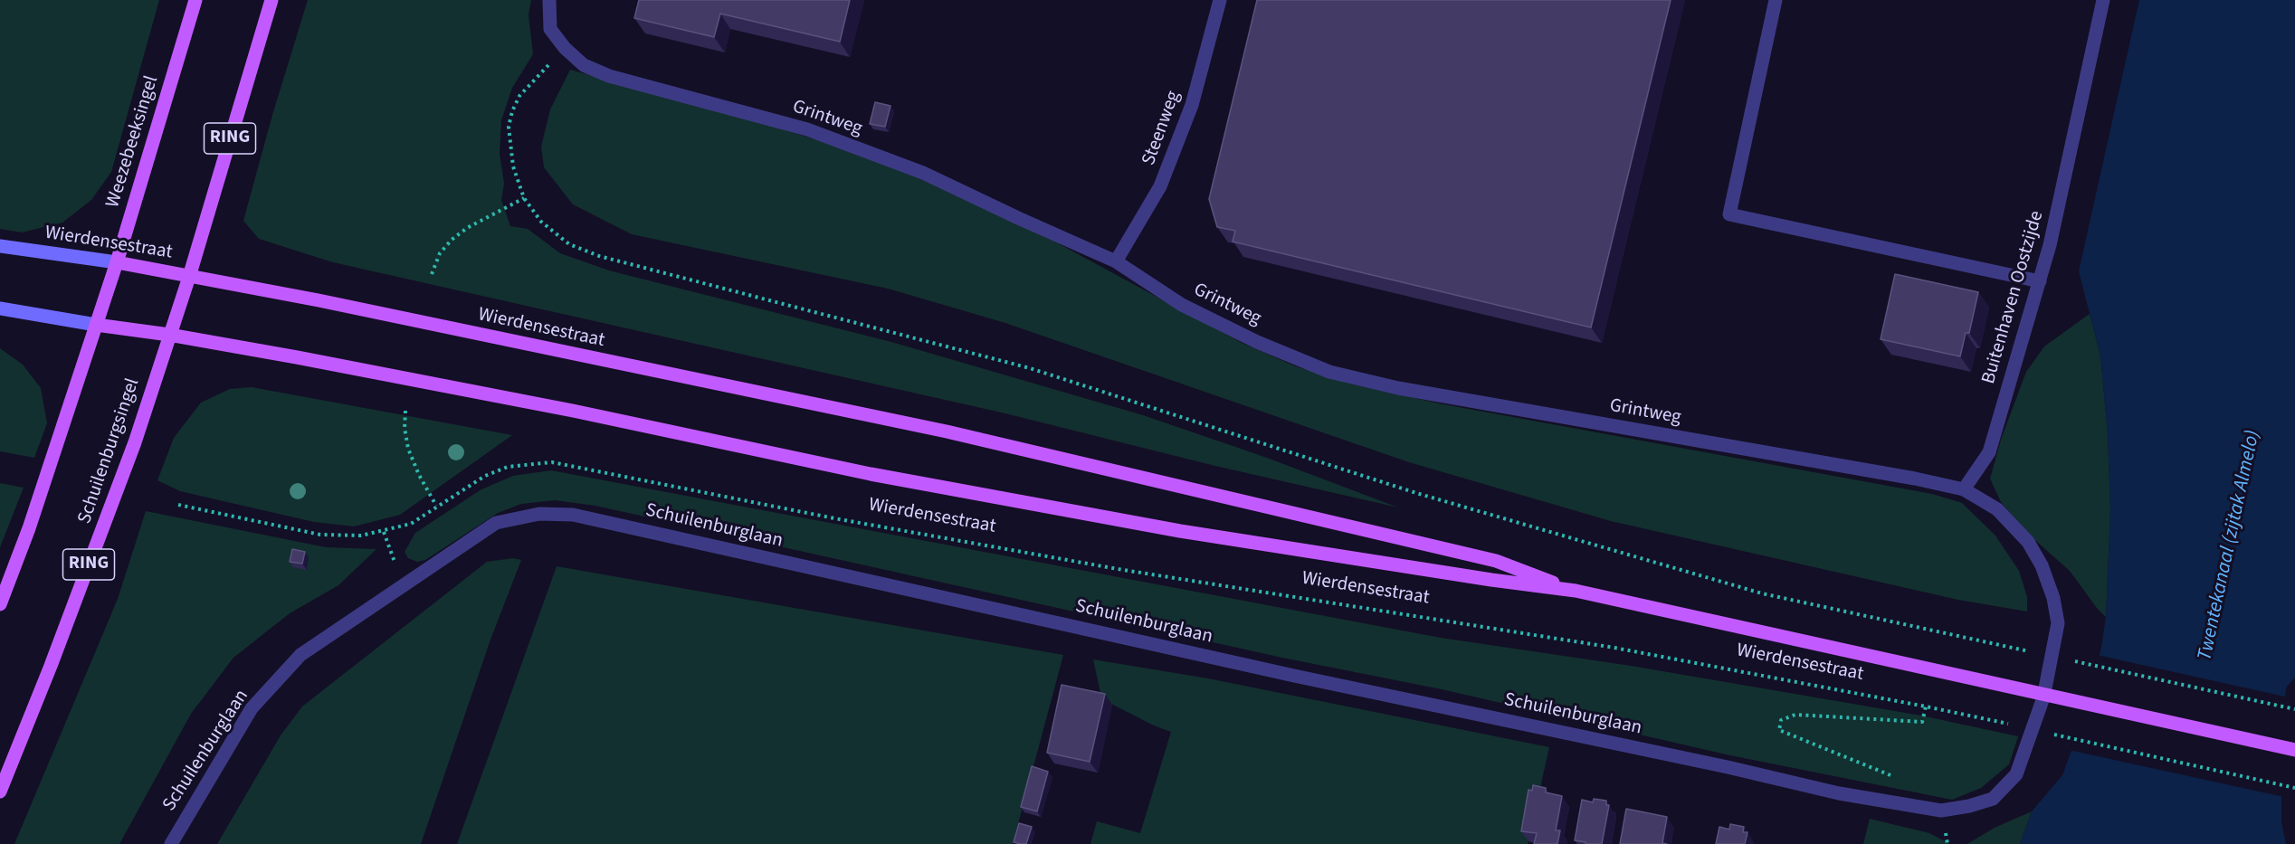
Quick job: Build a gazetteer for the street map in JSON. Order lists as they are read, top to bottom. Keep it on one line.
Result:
{"streets":{"main road":["RING","Weezebeeksingel","Wierdensestraat","Schuilenburgsingel"],"street":["Grintweg","Steenweg","Buitenhaven Oostzijde","Schuilenburglaan"]},"crossings":[["Grintweg","Steenweg"],["Grintweg","Buitenhaven Oostzijde"],["Grintweg","Schuilenburglaan"],["RING","Wierdensestraat"],["RING","Schuilenburgsingel"],["Weezebeeksingel","Wierdensestraat"],["Wierdensestraat","Schuilenburgsingel"],["Buitenhaven Oostzijde","Schuilenburglaan"]],"water":["Twentekanaal (zijtak Almelo)"]}
